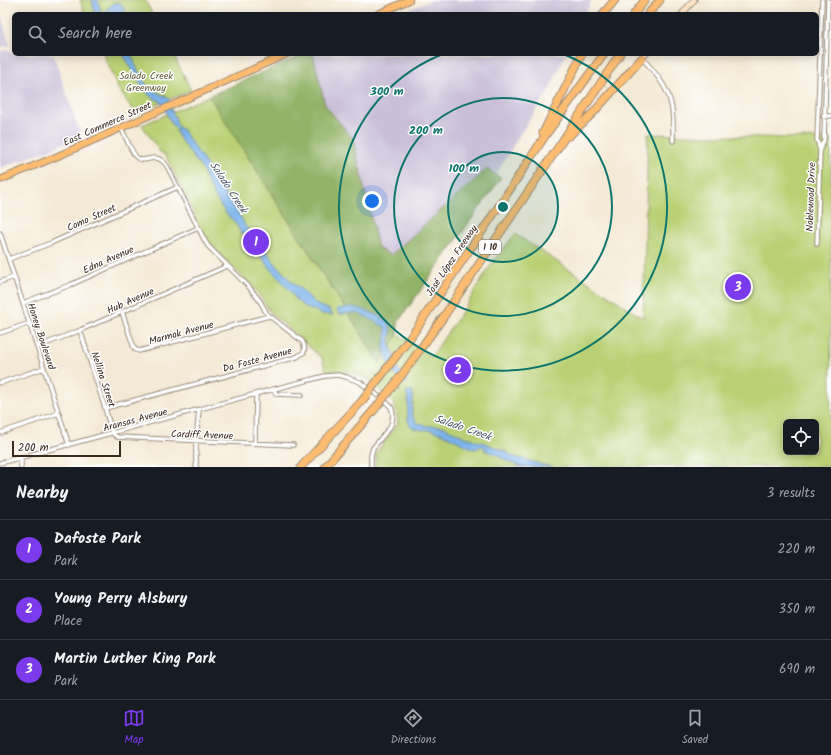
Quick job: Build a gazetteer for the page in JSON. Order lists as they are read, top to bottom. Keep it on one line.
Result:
{"streets":{"highway":["I 10","José López Freeway"],"main road":["East Commerce Street"],"street":["Noblewood Drive","Como Street","Edna Avenue","Hub Avenue","Marmok Avenue","Honey Boulevard","Da Foste Avenue","Nellina Street","Aransas Avenue","Cardiff Avenue"]},"crossings":[["East Commerce Street","Da Foste Avenue"],["Como Street","Honey Boulevard"],["Como Street","Da Foste Avenue"],["Edna Avenue","Honey Boulevard"],["Edna Avenue","Da Foste Avenue"],["Hub Avenue","Marmok Avenue"],["Hub Avenue","Honey Boulevard"],["Hub Avenue","Da Foste Avenue"],["Hub Avenue","Nellina Street"],["Marmok Avenue","Da Foste Avenue"],["Honey Boulevard","Aransas Avenue"],["Da Foste Avenue","Nellina Street"],["Nellina Street","Aransas Avenue"],["Nellina Street","Cardiff Avenue"],["Aransas Avenue","Cardiff Avenue"]],"water":["Salado Creek"],"parks":["Salado Creek Greenway"],"scale_bar":"200 m","page":{"search":"Search here","pins":["1","3","2"],"scale":"200 m","heading":["Nearby","3 results"],"list":[{"mark":"1","name":"Dafoste Park","note":"Park","value":"220 m"},{"mark":"2","name":"Young Perry Alsbury","note":"Place","value":"350 m"},{"mark":"3","name":"Martin Luther King Park","note":"Park","value":"690 m"}],"nav":["Map","Directions","Saved"]},"rings":["300 m","200 m","100 m"]}
